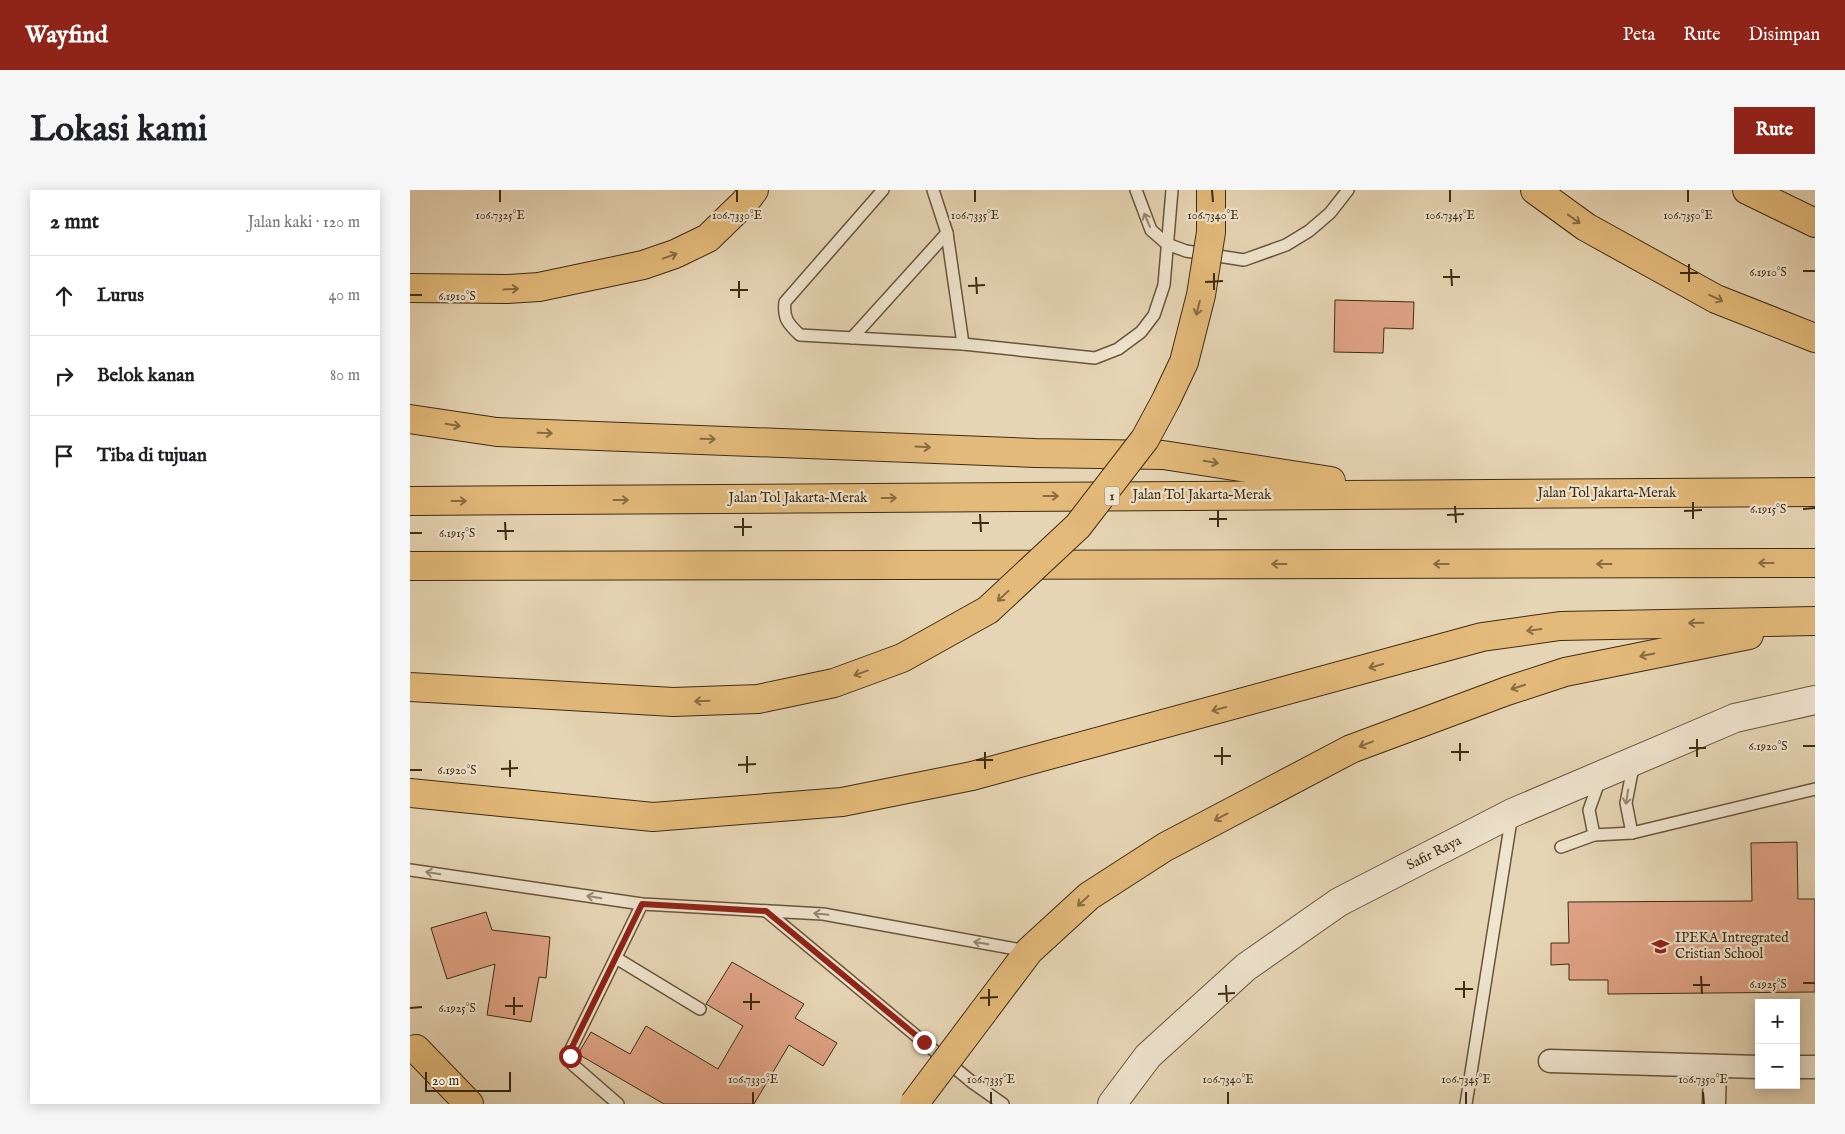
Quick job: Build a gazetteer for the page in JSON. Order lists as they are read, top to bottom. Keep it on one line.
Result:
{"streets":{"main road":["Jalan Tol Jakarta–Merak","1"],"street":["Safir Raya"]},"places":{"school or university":["IPEKA Intregrated Cristian School"]},"scale_bar":"20 m","page":{"header":"Wayfind","nav":["Peta","Rute","Disimpan"],"buttons":"Rute","title":"Lokasi kami","heading":["2 mnt","Jalan kaki · 120 m"],"list":[["Lurus","40 m"],["Belok kanan","80 m"],"Tiba di tujuan"],"map_buttons":["+","−"],"scale":"20 m"},"coordinates":["106.7325°E","106.7330°E","106.7335°E","106.7340°E","106.7345°E","106.7350°E","6.1910°S","6.1915°S","6.1920°S","6.1925°S"]}
